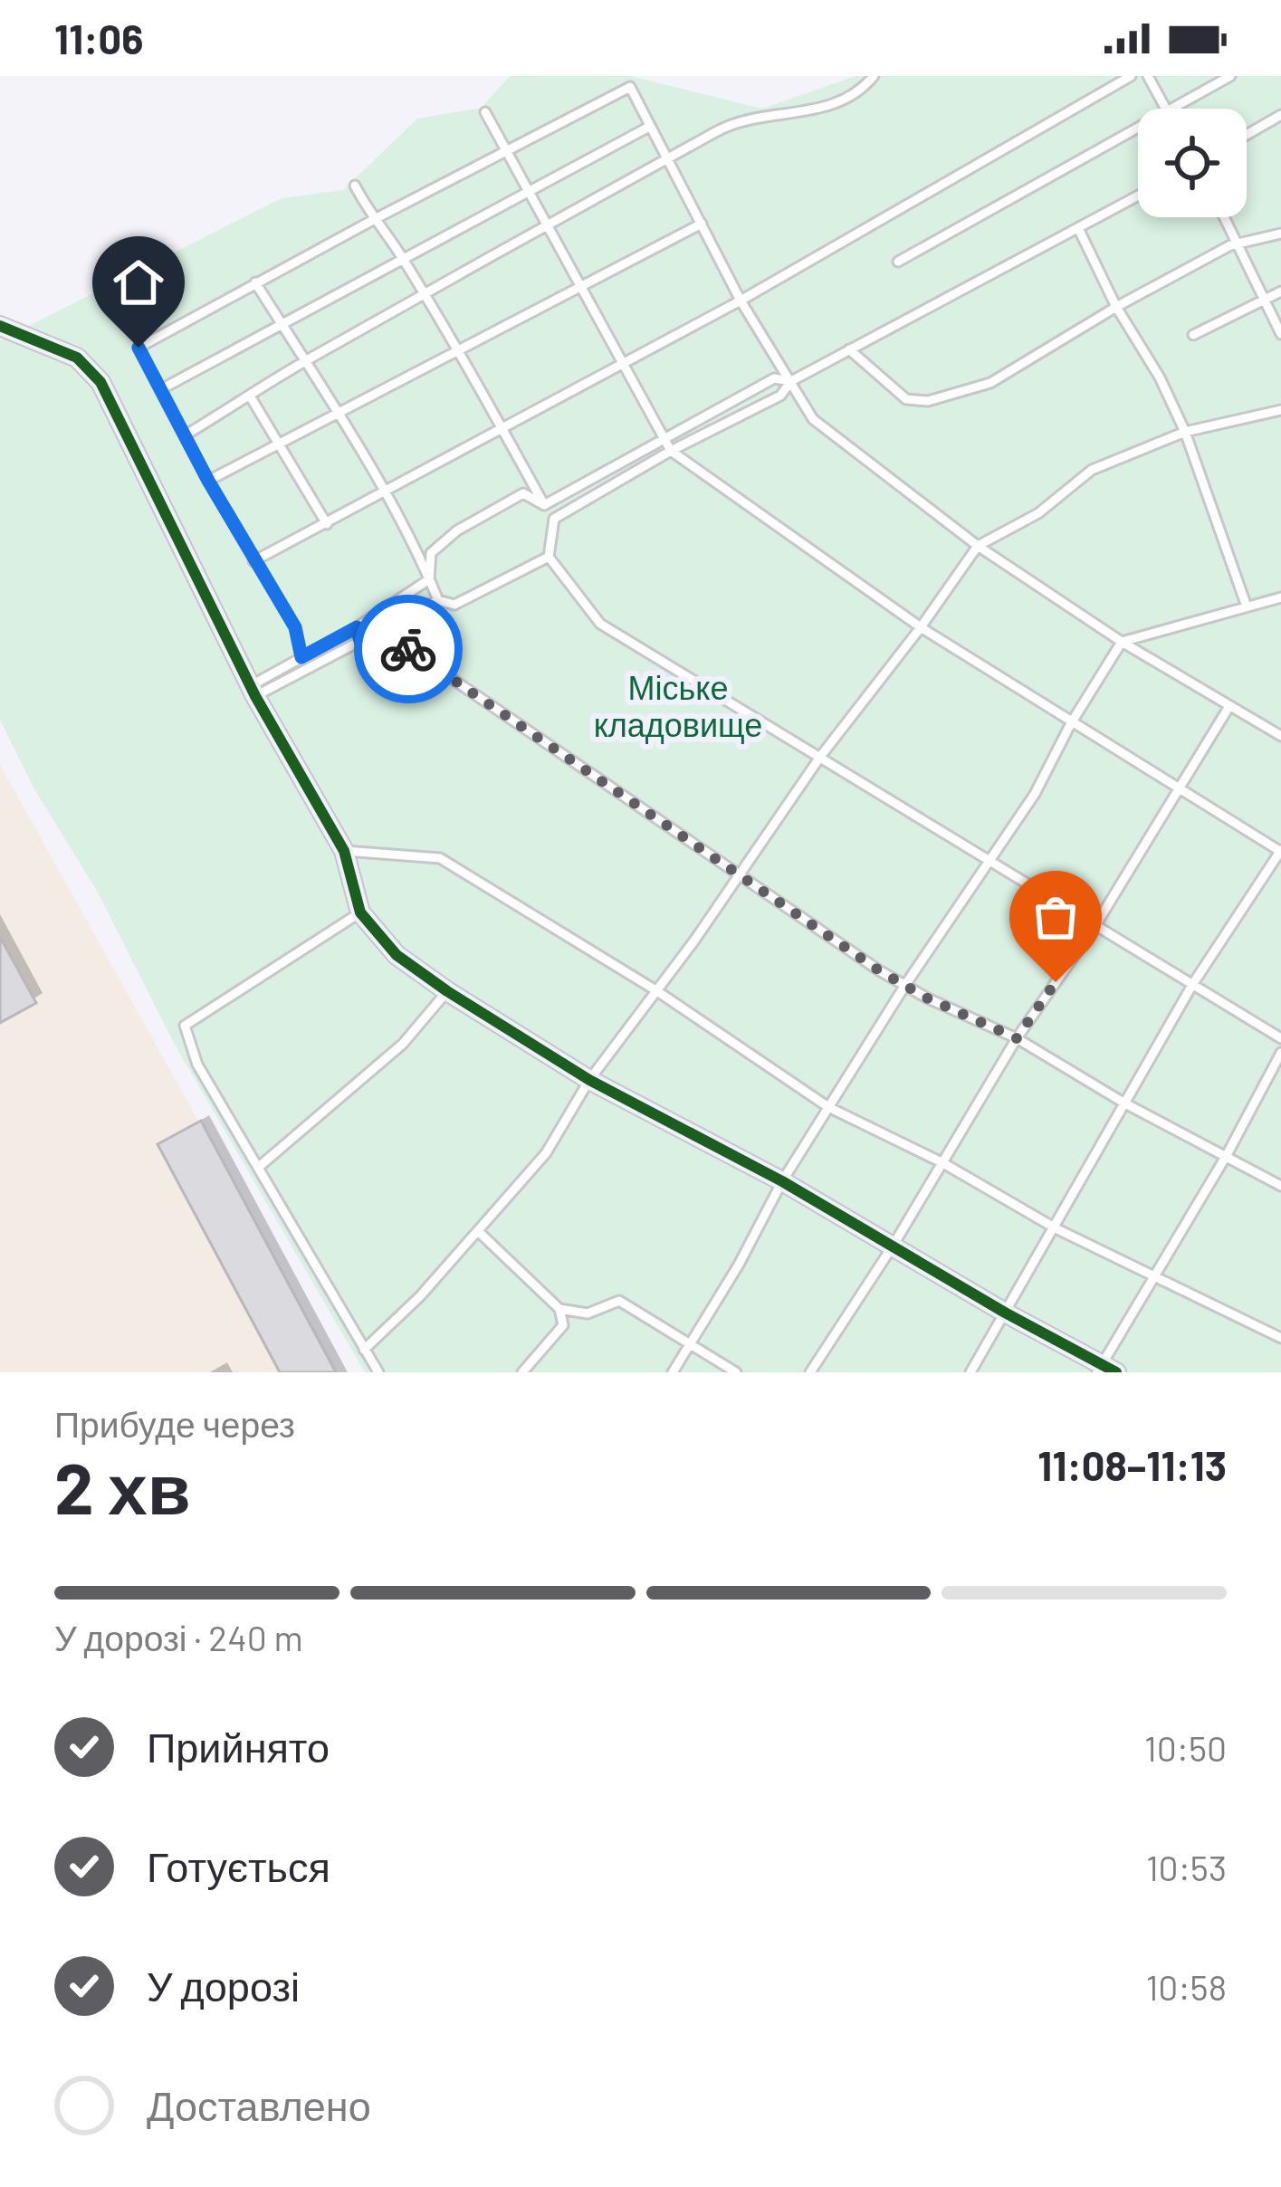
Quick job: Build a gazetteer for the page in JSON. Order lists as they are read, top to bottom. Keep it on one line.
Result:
{"parks":["Міське кладовище"],"page":{"status":"11:06","heading":["2 хв","Прибуде через","11:08–11:13"],"bar":"У дорозі · 240 m","list":[["Прийнято","10:50"],["Готується","10:53"],["У дорозі","10:58"],"Доставлено"]}}
